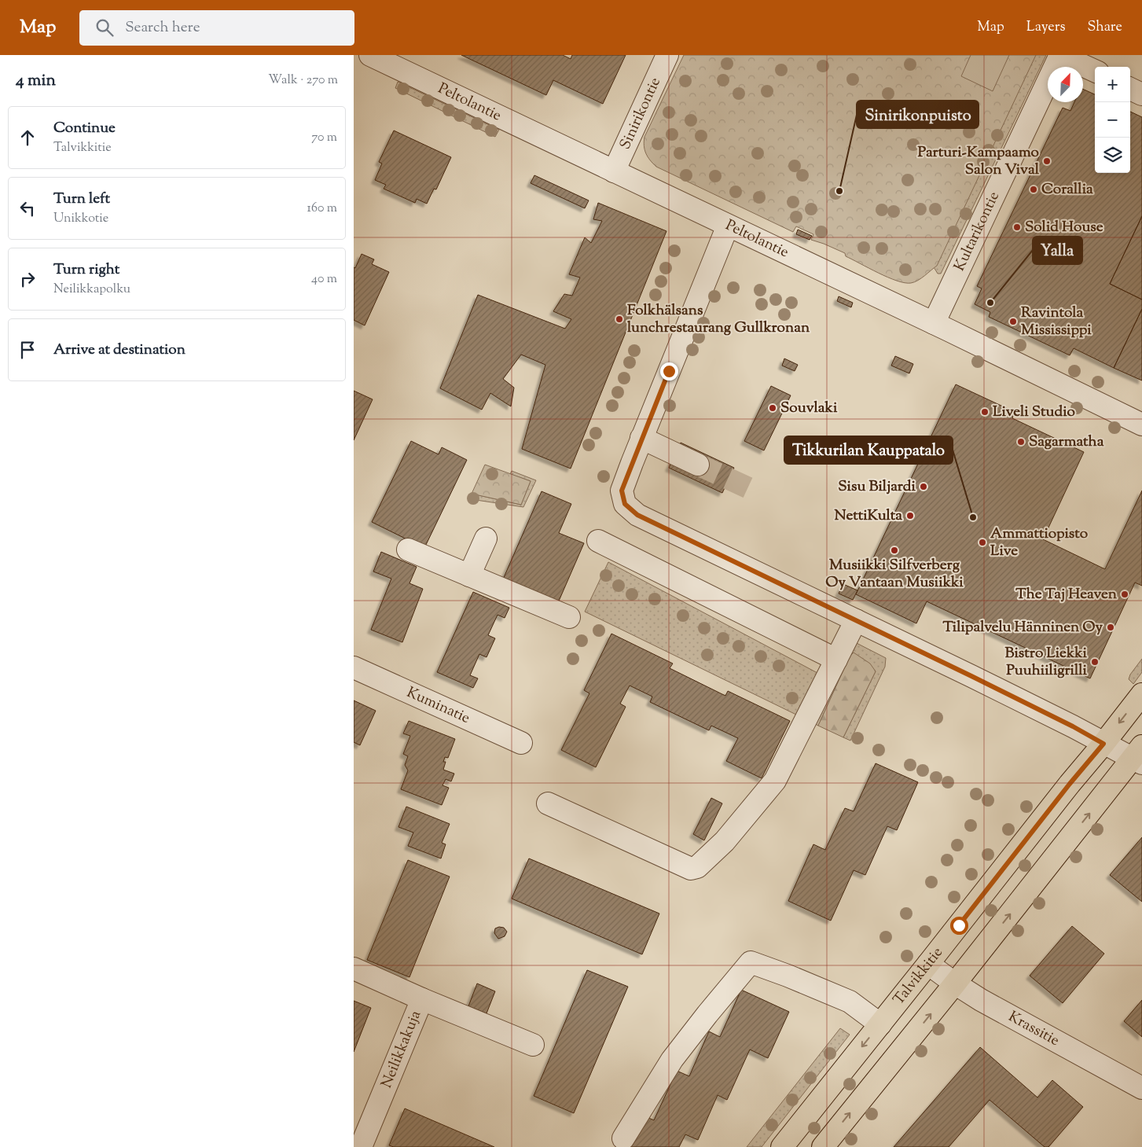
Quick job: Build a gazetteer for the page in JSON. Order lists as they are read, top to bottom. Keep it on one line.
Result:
{"streets":{"main road":["Talvikkitie"],"street":["Peltolantie","Sinirikontie","Kultarikontie","Kuminatie","Krassitie","Neilikkakuja"]},"crossings":[["Peltolantie","Sinirikontie"],["Peltolantie","Kultarikontie"],["Talvikkitie","Krassitie"]],"places":["Parturi-Kampaamo Salon Vival","Corallia","Sinirikonpuisto","Solid House","Yalla","Folkhälsans lunchrestaurang Gullkronan","Ravintola Mississippi","Souvlaki","Liveli Studio","Sagarmatha","Sisu Biljardi","NettiKulta","Tikkurilan Kauppatalo","Ammattiopisto Live","Musiikki Silfverberg Oy Vantaan Musiikki","The Taj Heaven","Tilipalvelu Hänninen Oy","Bistro Liekki Puuhiiligrilli"],"north":"top right","page":{"header":"Map","search":"Search here","nav":["Map","Layers","Share"],"heading":["4 min","Walk · 270 m"],"map_buttons":["+","−"],"list":[["Continue","Talvikkitie","70 m"],["Turn left","Unikkotie","160 m"],["Turn right","Neilikkapolku","40 m"],"Arrive at destination"]}}
